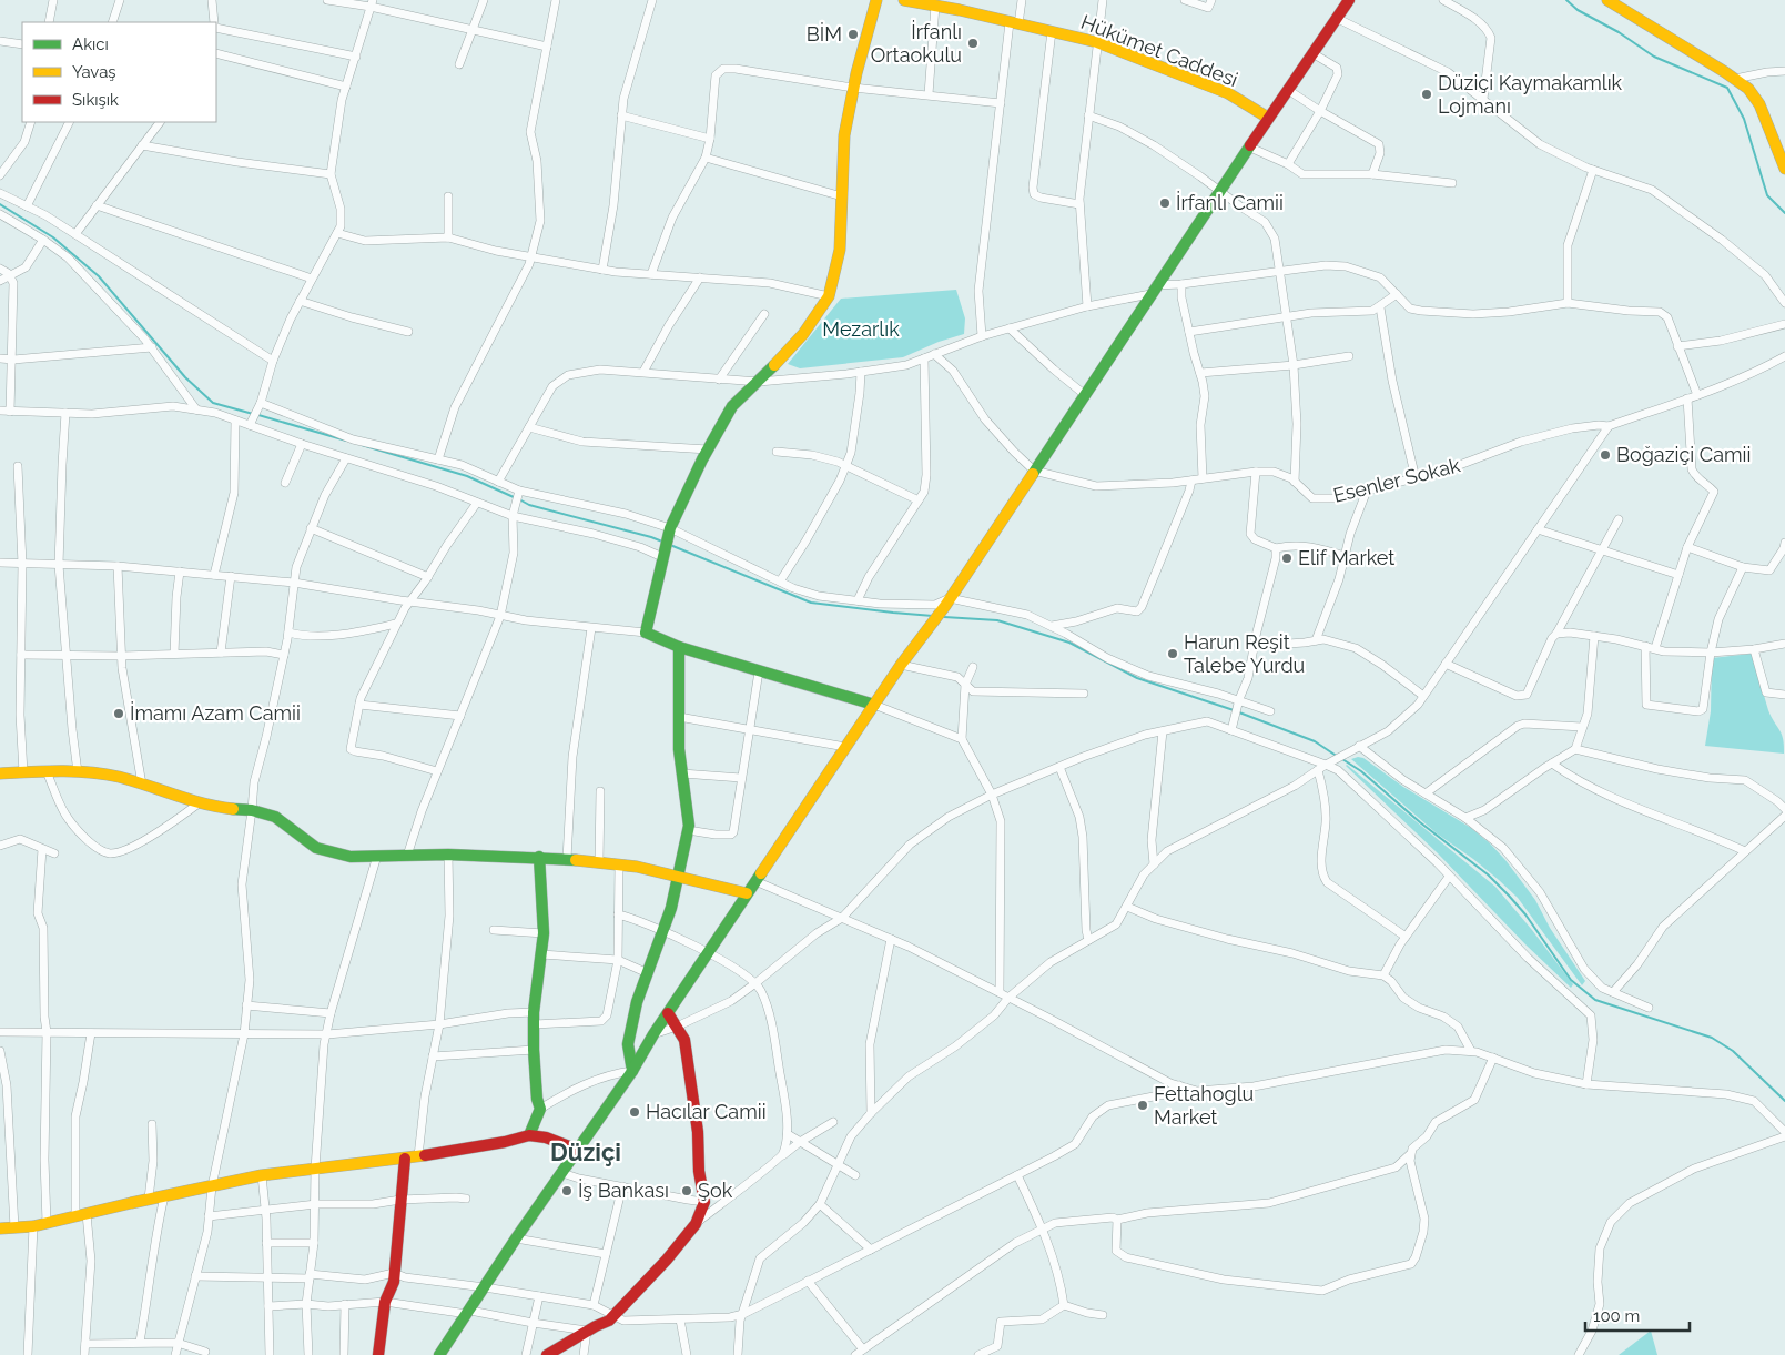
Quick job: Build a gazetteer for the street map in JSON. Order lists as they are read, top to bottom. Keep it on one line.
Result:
{"streets":{"street":["Hükümet Caddesi","Esenler Sokak"]},"districts":["Düziçi"],"parks":["Mezarlık"],"places":["BİM","İrfanlı Ortaokulu","Düziçi Kaymakamlık Lojmanı","İrfanlı Camii","Boğaziçi Camii","Elif Market","Harun Reşit Talebe Yurdu","İmamı Azam Camii","Fettahoglu Market","Hacılar Camii","İş Bankası","Şok"],"legend":["Akıcı","Yavaş","Sıkışık"],"scale_bar":"100 m"}
